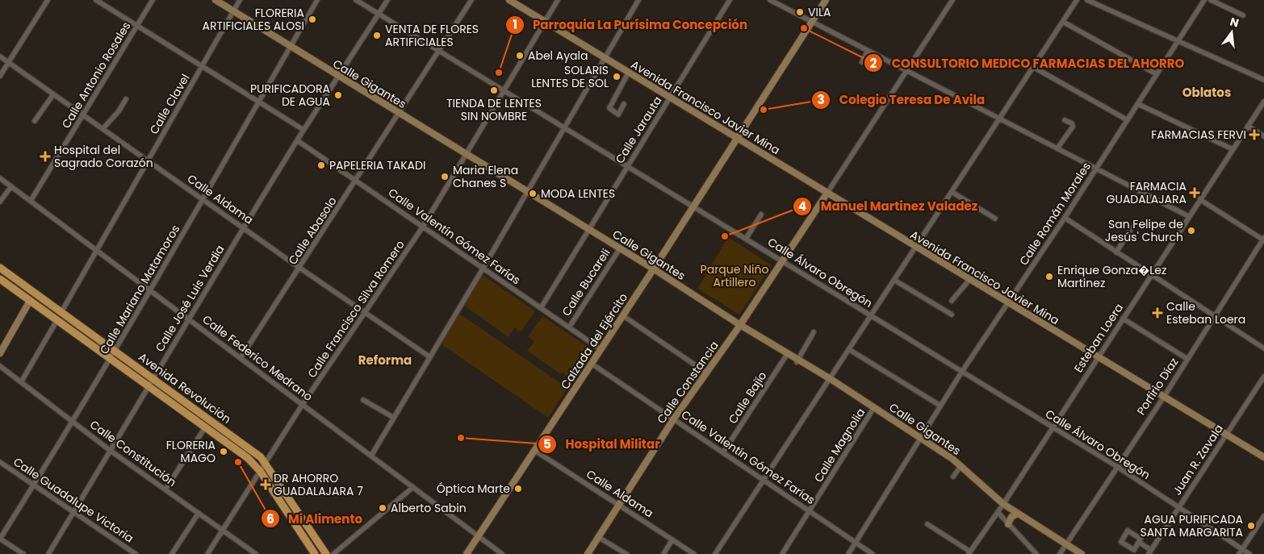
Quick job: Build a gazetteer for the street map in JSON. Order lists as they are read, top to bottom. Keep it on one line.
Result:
{"streets":{"main road":["Calle Gigantes","Avenida Francisco Javier Mina","Calzada del Ejército","Calle Constancia","Avenida Revolución"],"street":["Calle Antonio Rosales","Calle Clavel","Calle Jarauta","Calle Aldama","Calle Román Morales","Calle Abasolo","Calle Valentín Gómez Farías","Calle Álvaro Obregón","Calle Bucareli","Calle Mariano Matamoros","Calle José Luis Verdia","Calle Francisco Silva Romero","Esteban Loera","Calle Federico Medrano","Porfirio Díaz","Calle Bajío","Calle Magnolia","Calle Constitución","Juan R. Zavala","Calle Guadalupe Victoria"]},"crossings":[["Calle Antonio Rosales","Calle Aldama"],["Calle Antonio Rosales","Calle Federico Medrano"],["Calle Gigantes","Calle Clavel"],["Calle Gigantes","Calle Jarauta"],["Calle Gigantes","Calle Román Morales"],["Calle Gigantes","Calle Abasolo"],["Calle Gigantes","Calle Bucareli"],["Calle Gigantes","Calle Mariano Matamoros"],["Calle Gigantes","Calle José Luis Verdia"],["Calle Gigantes","Calle Francisco Silva Romero"],["Calle Gigantes","Esteban Loera"],["Calle Gigantes","Calzada del Ejército"],["Calle Gigantes","Calle Constancia"],["Calle Gigantes","Porfirio Díaz"],["Calle Gigantes","Calle Bajío"],["Calle Gigantes","Calle Magnolia"],["Calle Clavel","Calle Aldama"],["Calle Clavel","Calle Federico Medrano"],["Calle Clavel","Avenida Revolución"],["Avenida Francisco Javier Mina","Calle Jarauta"],["Avenida Francisco Javier Mina","Calle Román Morales"],["Avenida Francisco Javier Mina","Calle Francisco Silva Romero"],["Avenida Francisco Javier Mina","Esteban Loera"],["Avenida Francisco Javier Mina","Calzada del Ejército"],["Avenida Francisco Javier Mina","Calle Constancia"],["Avenida Francisco Javier Mina","Porfirio Díaz"],["Avenida Francisco Javier Mina","Juan R. Zavala"],["Calle Jarauta","Calle Valentín Gómez Farías"],["Calle Jarauta","Calle Álvaro Obregón"],["Calle Aldama","Calle Abasolo"],["Calle Aldama","Calle Mariano Matamoros"],["Calle Aldama","Calle José Luis Verdia"],["Calle Aldama","Calle Francisco Silva Romero"],["Calle Aldama","Calzada del Ejército"],["Calle Aldama","Calle Constancia"],["Calle Román Morales","Calle Valentín Gómez Farías"],["Calle Román Morales","Calle Álvaro Obregón"],["Calle Abasolo","Calle Valentín Gómez Farías"],["Calle Abasolo","Calle Álvaro Obregón"],["Calle Abasolo","Calle Federico Medrano"],["Calle Valentín Gómez Farías","Calle Bucareli"],["Calle Valentín Gómez Farías","Calle José Luis Verdia"],["Calle Valentín Gómez Farías","Calle Francisco Silva Romero"],["Calle Valentín Gómez Farías","Calzada del Ejército"],["Calle Valentín Gómez Farías","Calle Constancia"],["Calle Valentín Gómez Farías","Calle Bajío"],["Calle Valentín Gómez Farías","Calle Magnolia"],["Calle Álvaro Obregón","Calle José Luis Verdia"],["Calle Álvaro Obregón","Calle Francisco Silva Romero"],["Calle Álvaro Obregón","Esteban Loera"],["Calle Álvaro Obregón","Calzada del Ejército"],["Calle Álvaro Obregón","Calle Constancia"],["Calle Álvaro Obregón","Porfirio Díaz"],["Calle Álvaro Obregón","Juan R. Zavala"],["Calle Mariano Matamoros","Calle Federico Medrano"],["Calle Mariano Matamoros","Avenida Revolución"],["Calle Mariano Matamoros","Calle Constitución"],["Calle Mariano Matamoros","Calle Guadalupe Victoria"],["Calle José Luis Verdia","Calle Federico Medrano"],["Calle José Luis Verdia","Avenida Revolución"],["Calle José Luis Verdia","Calle Constitución"],["Calle José Luis Verdia","Calle Guadalupe Victoria"],["Calle Francisco Silva Romero","Calle Federico Medrano"],["Calle Francisco Silva Romero","Avenida Revolución"],["Calle Francisco Silva Romero","Calle Constitución"],["Calzada del Ejército","Calle Federico Medrano"]],"districts":["Oblatos","Reforma"],"parks":["Parque Niño Artillero"],"places":{"other":["VILA","FLORERIA ARTIFICIALES ALOSI","CONSULTORIO MEDICO FARMACIAS DEL AHORRO","VENTA DE FLORES ARTIFICIALES","Abel Ayala","Parroquia La Purísima Concepción","SOLARIS LENTES DE SOL","TIENDA DE LENTES SIN NOMBRE","PURIFICADORA DE AGUA","Colegio Teresa De Avila","PAPELERIA TAKADI","Maria Elena Chanes S","MODA LENTES","San Felipe de Jesús' Church","Manuel Martinez Valadez","Enrique Gonza�Lez Martinez","Hospital Militar","FLORERIA MAGO","Mi Alimento","Óptica Marte","Alberto Sabin","AGUA PURIFICADA SANTA MARGARITA"],"health":["FARMACIAS FERVI","Hospital del Sagrado Corazón","FARMACIA GUADALAJARA","Calle Esteban Loera","DR AHORRO GUADALAJARA 7"]},"north":"top"}
